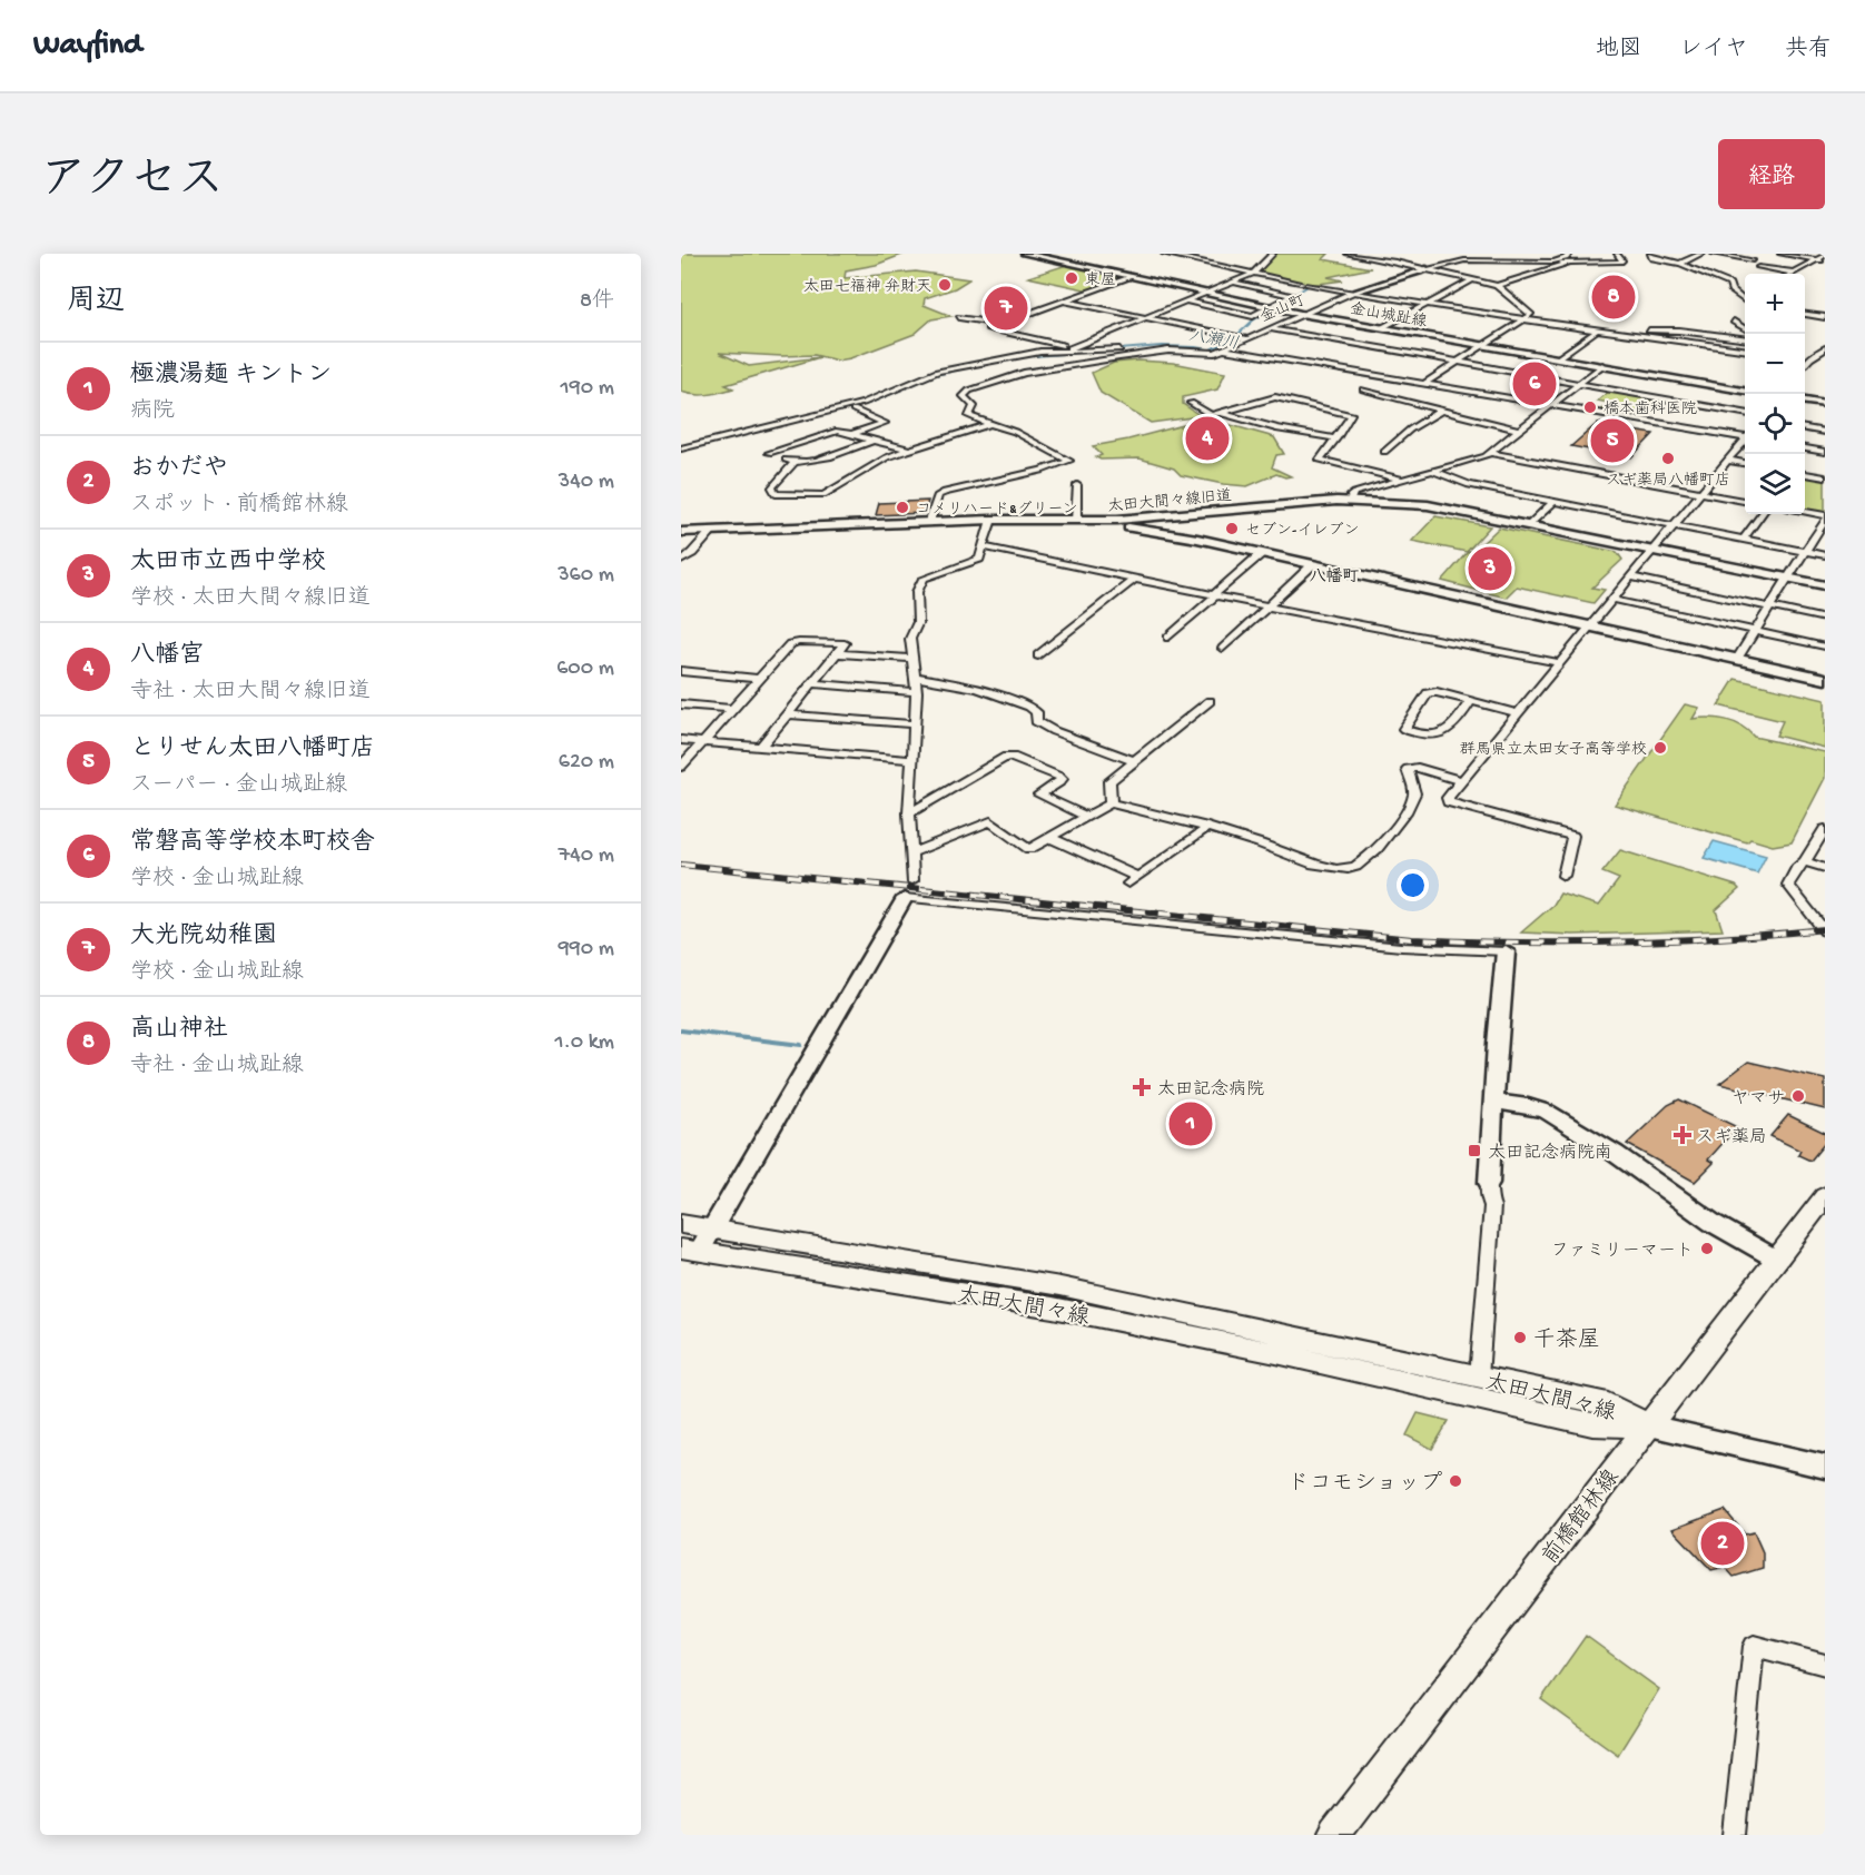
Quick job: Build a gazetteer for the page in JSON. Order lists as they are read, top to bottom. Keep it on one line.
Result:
{"streets":{"main road":["太田大間々線","前橋館林線"],"street":["金山町","金山城趾線","太田大間々線旧道"]},"crossings":[["金山町","金山城趾線"],["太田大間々線","前橋館林線"]],"districts":["八幡町"],"water":["八瀬川"],"places":{"other":["東屋","太田七福神 弁財天","橋本歯科医院","スギ薬局八幡町店","コメリハード&グリーン","セブン-イレブン","群馬県立太田女子高等学校","ヤマサ","ファミリーマート","千茶屋","ドコモショップ"],"health":["太田記念病院","スギ薬局"],"transit":["太田記念病院南"]},"page":{"header":"Wayfind","nav":["地図","レイヤ","共有"],"title":"アクセス","buttons":"経路","heading":["周辺","8件"],"pins":["8","7","6","4","5","3","1","2"],"map_buttons":["+","−"],"list":[{"mark":"1","name":"極濃湯麺 キントン","note":"病院","value":"190 m"},{"mark":"2","name":"おかだや","note":"スポット · 前橋館林線","value":"340 m"},{"mark":"3","name":"太田市立西中学校","note":"学校 · 太田大間々線旧道","value":"360 m"},{"mark":"4","name":"八幡宮","note":"寺社 · 太田大間々線旧道","value":"600 m"},{"mark":"5","name":"とりせん太田八幡町店","note":"スーパー · 金山城趾線","value":"620 m"},{"mark":"6","name":"常磐高等学校本町校舎","note":"学校 · 金山城趾線","value":"740 m"},{"mark":"7","name":"大光院幼稚園","note":"学校 · 金山城趾線","value":"990 m"},{"mark":"8","name":"高山神社","note":"寺社 · 金山城趾線","value":"1.0 km"}]}}
